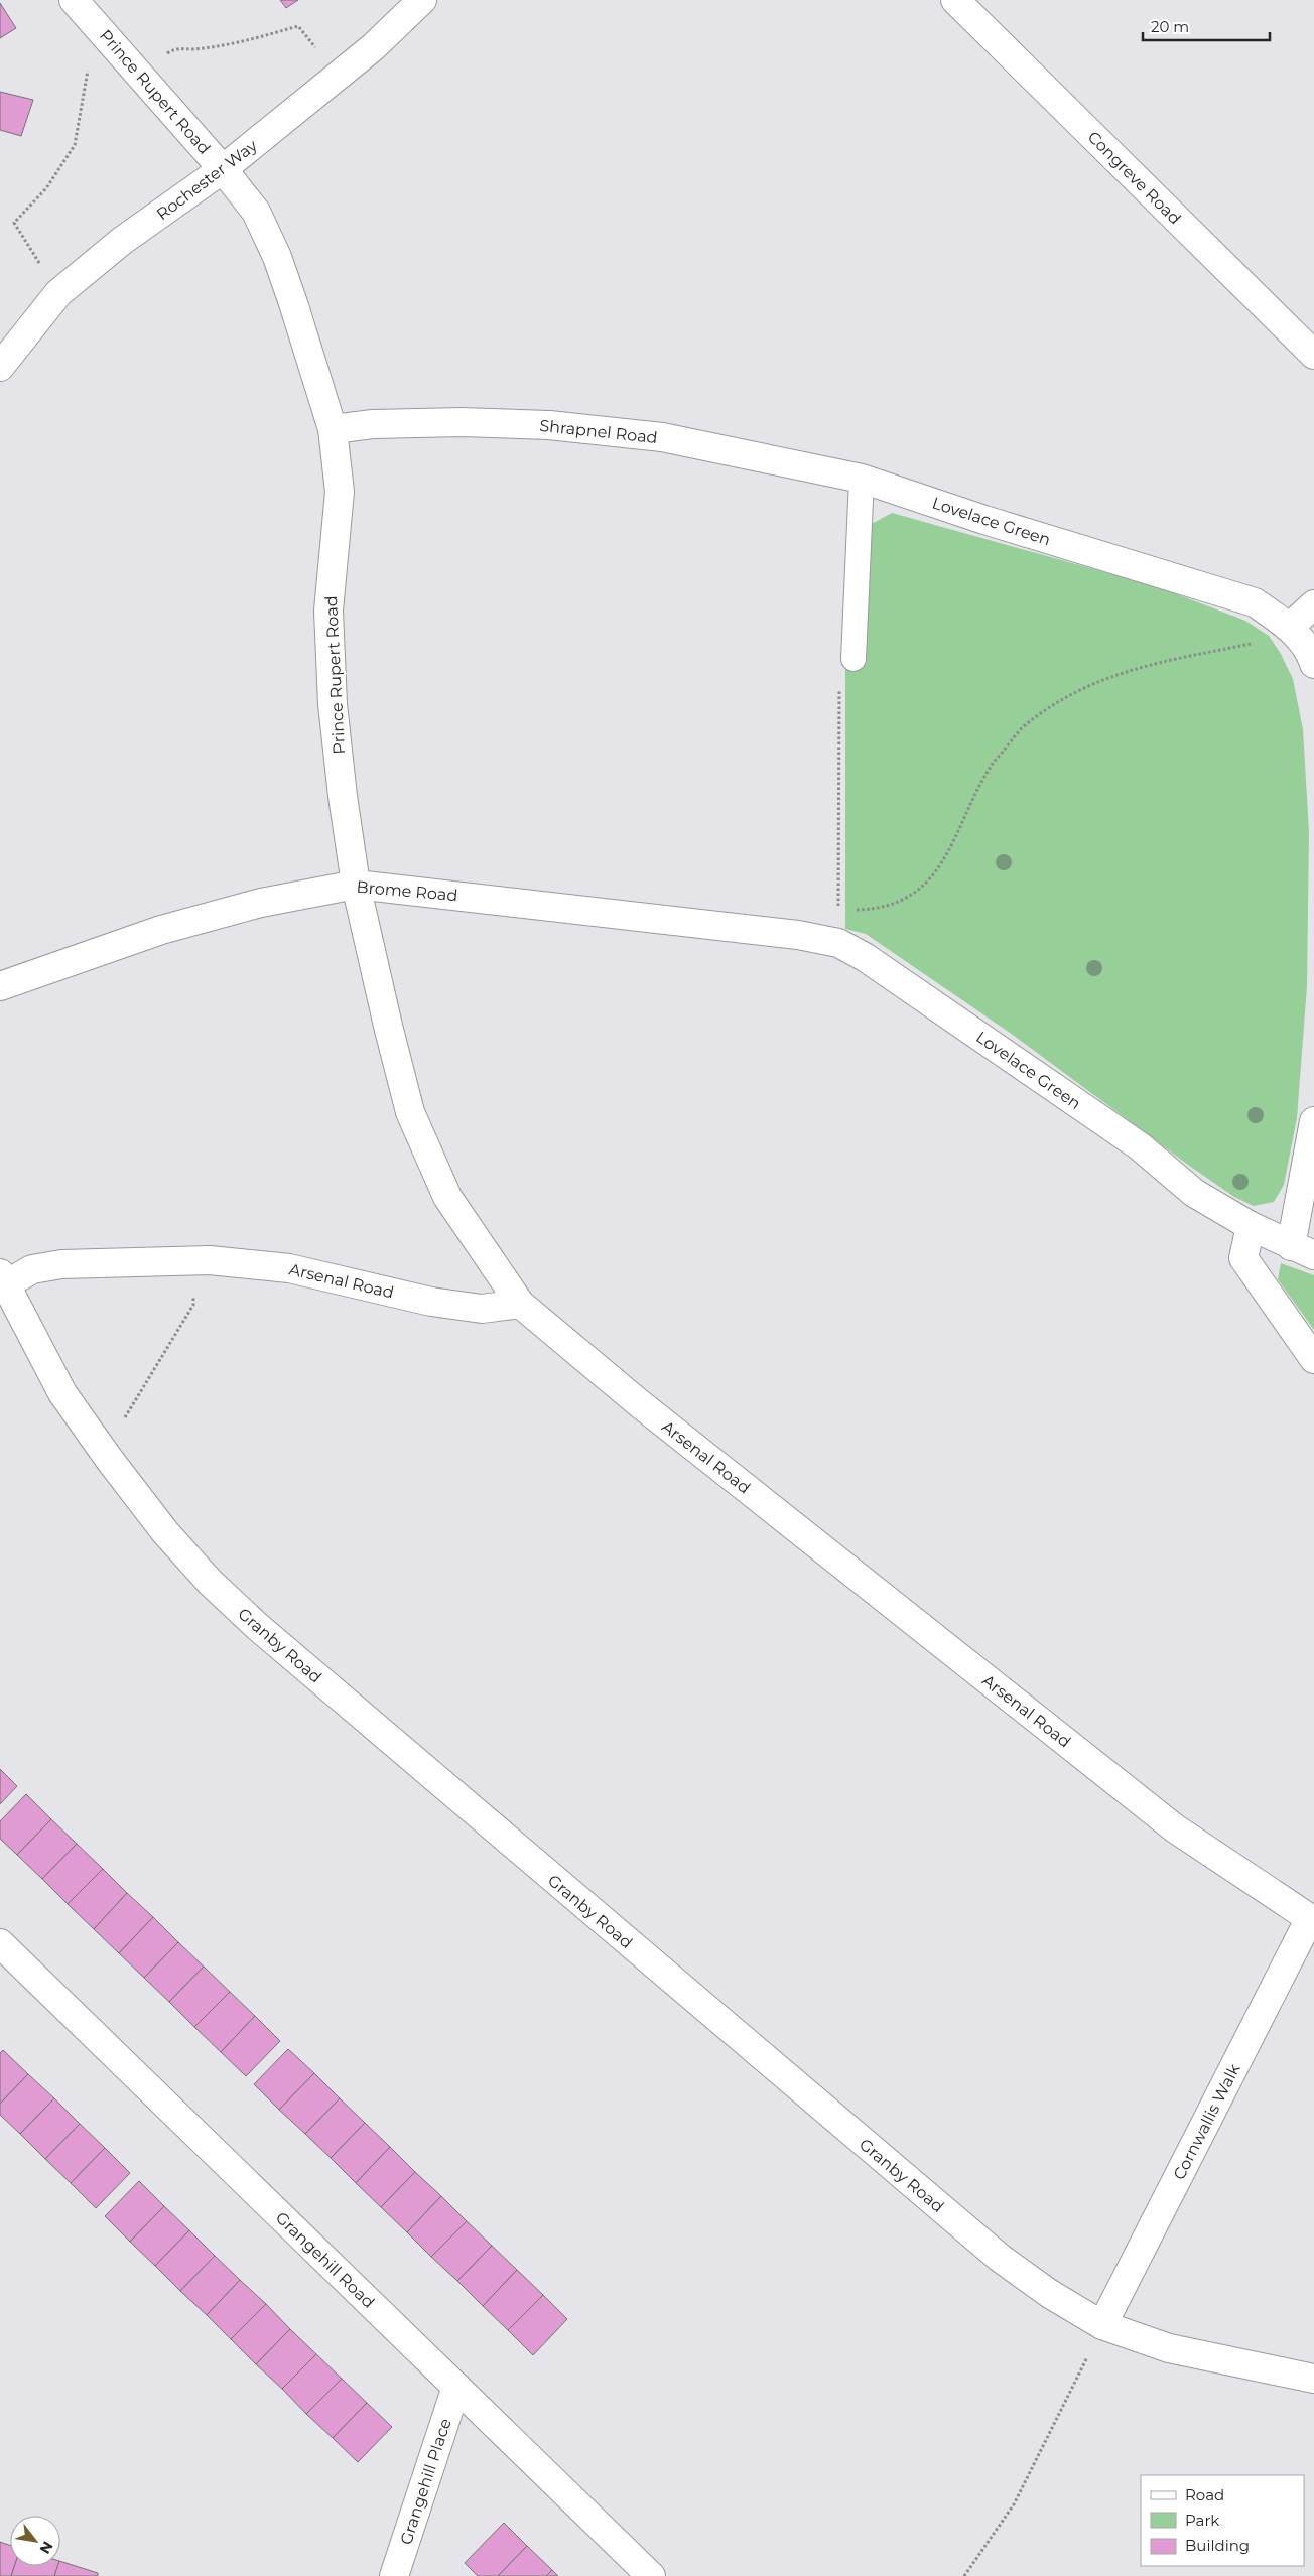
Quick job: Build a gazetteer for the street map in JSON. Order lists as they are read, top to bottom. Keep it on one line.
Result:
{"streets":{"street":["Prince Rupert Road","Congreve Road","Rochester Way","Shrapnel Road","Lovelace Green","Brome Road","Arsenal Road","Granby Road","Cornwallis Walk","Grangehill Road","Grangehill Place"]},"crossings":[["Prince Rupert Road","Rochester Way"],["Prince Rupert Road","Shrapnel Road"],["Prince Rupert Road","Brome Road"],["Prince Rupert Road","Arsenal Road"],["Shrapnel Road","Lovelace Green"],["Lovelace Green","Brome Road"],["Arsenal Road","Granby Road"],["Arsenal Road","Cornwallis Walk"],["Granby Road","Cornwallis Walk"],["Grangehill Road","Grangehill Place"]],"legend":["Road","Park","Building"],"scale_bar":"20 m","north":"bottom right"}
